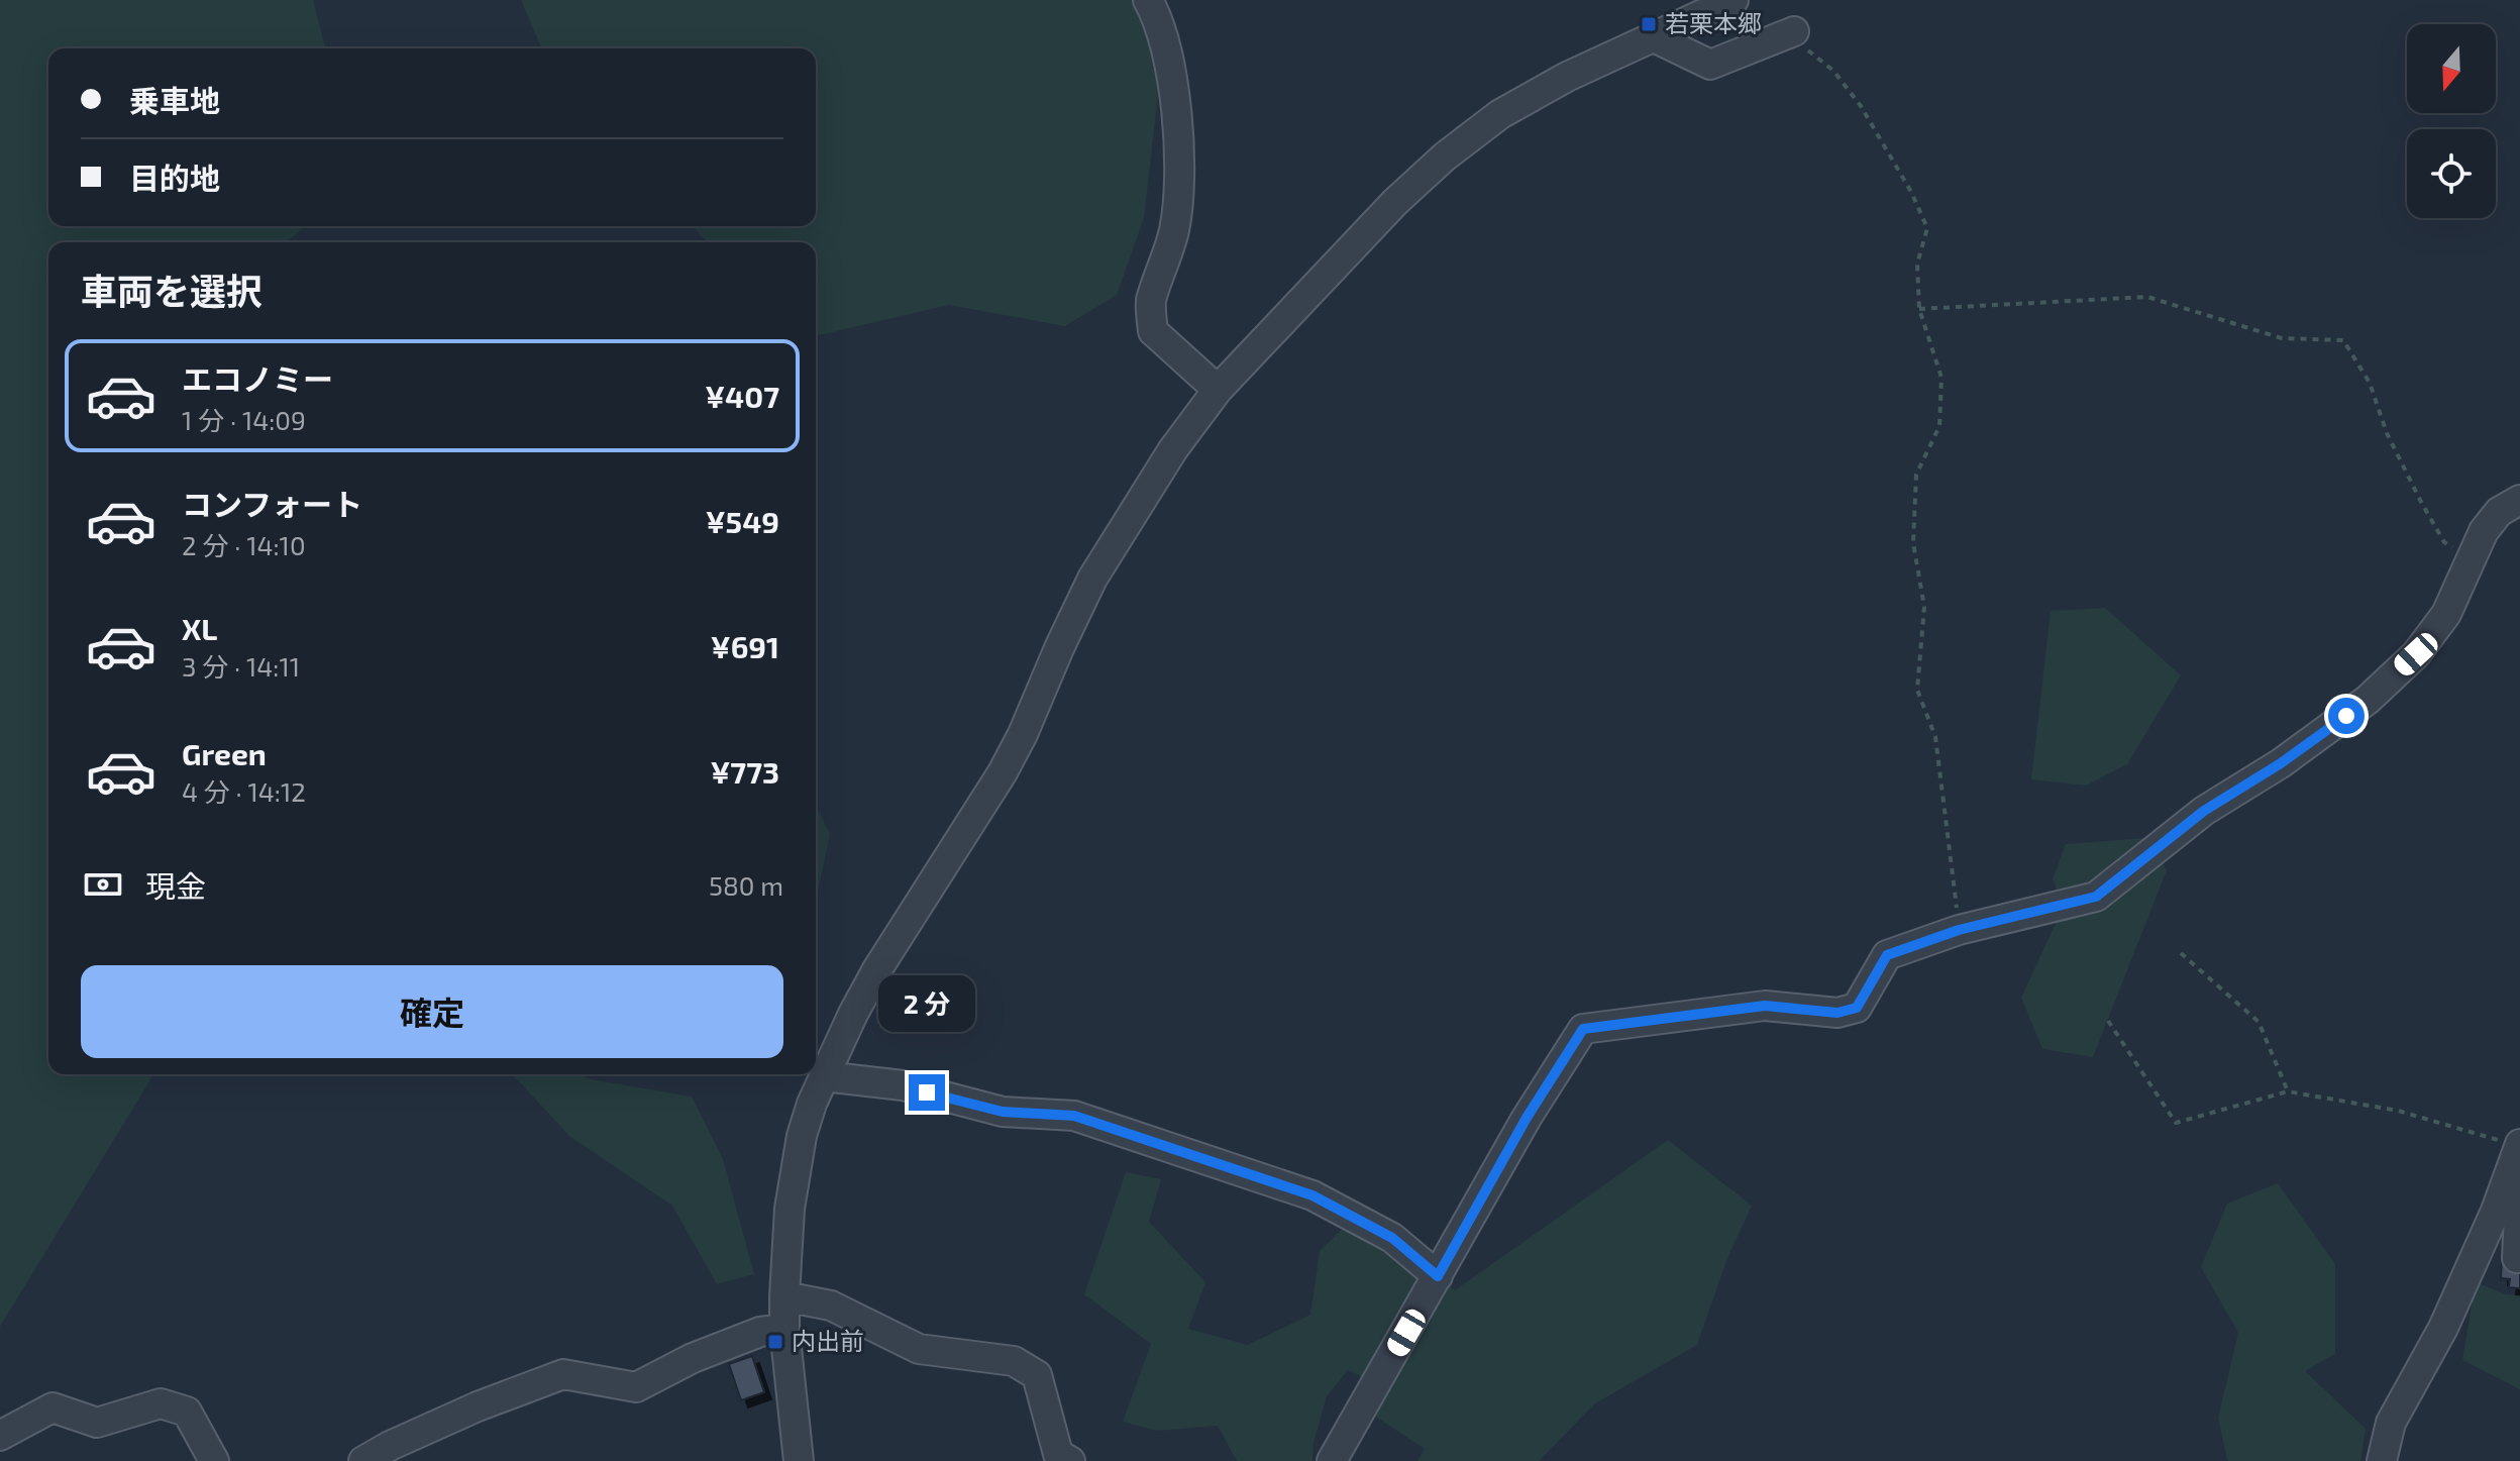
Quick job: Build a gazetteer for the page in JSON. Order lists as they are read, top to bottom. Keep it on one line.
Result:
{"places":{"transit":["若栗本郷","内出前"]},"north":"bottom","page":{"banner":["乗車地","目的地"],"heading":"車両を選択","list":[{"name":"エコノミー","note":"1 分 · 14:09","value":"¥407"},{"name":"コンフォート","note":"2 分 · 14:10","value":"¥549"},{"name":"XL","note":"3 分 · 14:11","value":"¥691"},{"name":"Green","note":"4 分 · 14:12","value":"¥773"}],"pay":["現金","580 m"],"buttons":"確定","bubble":"2 分"}}
